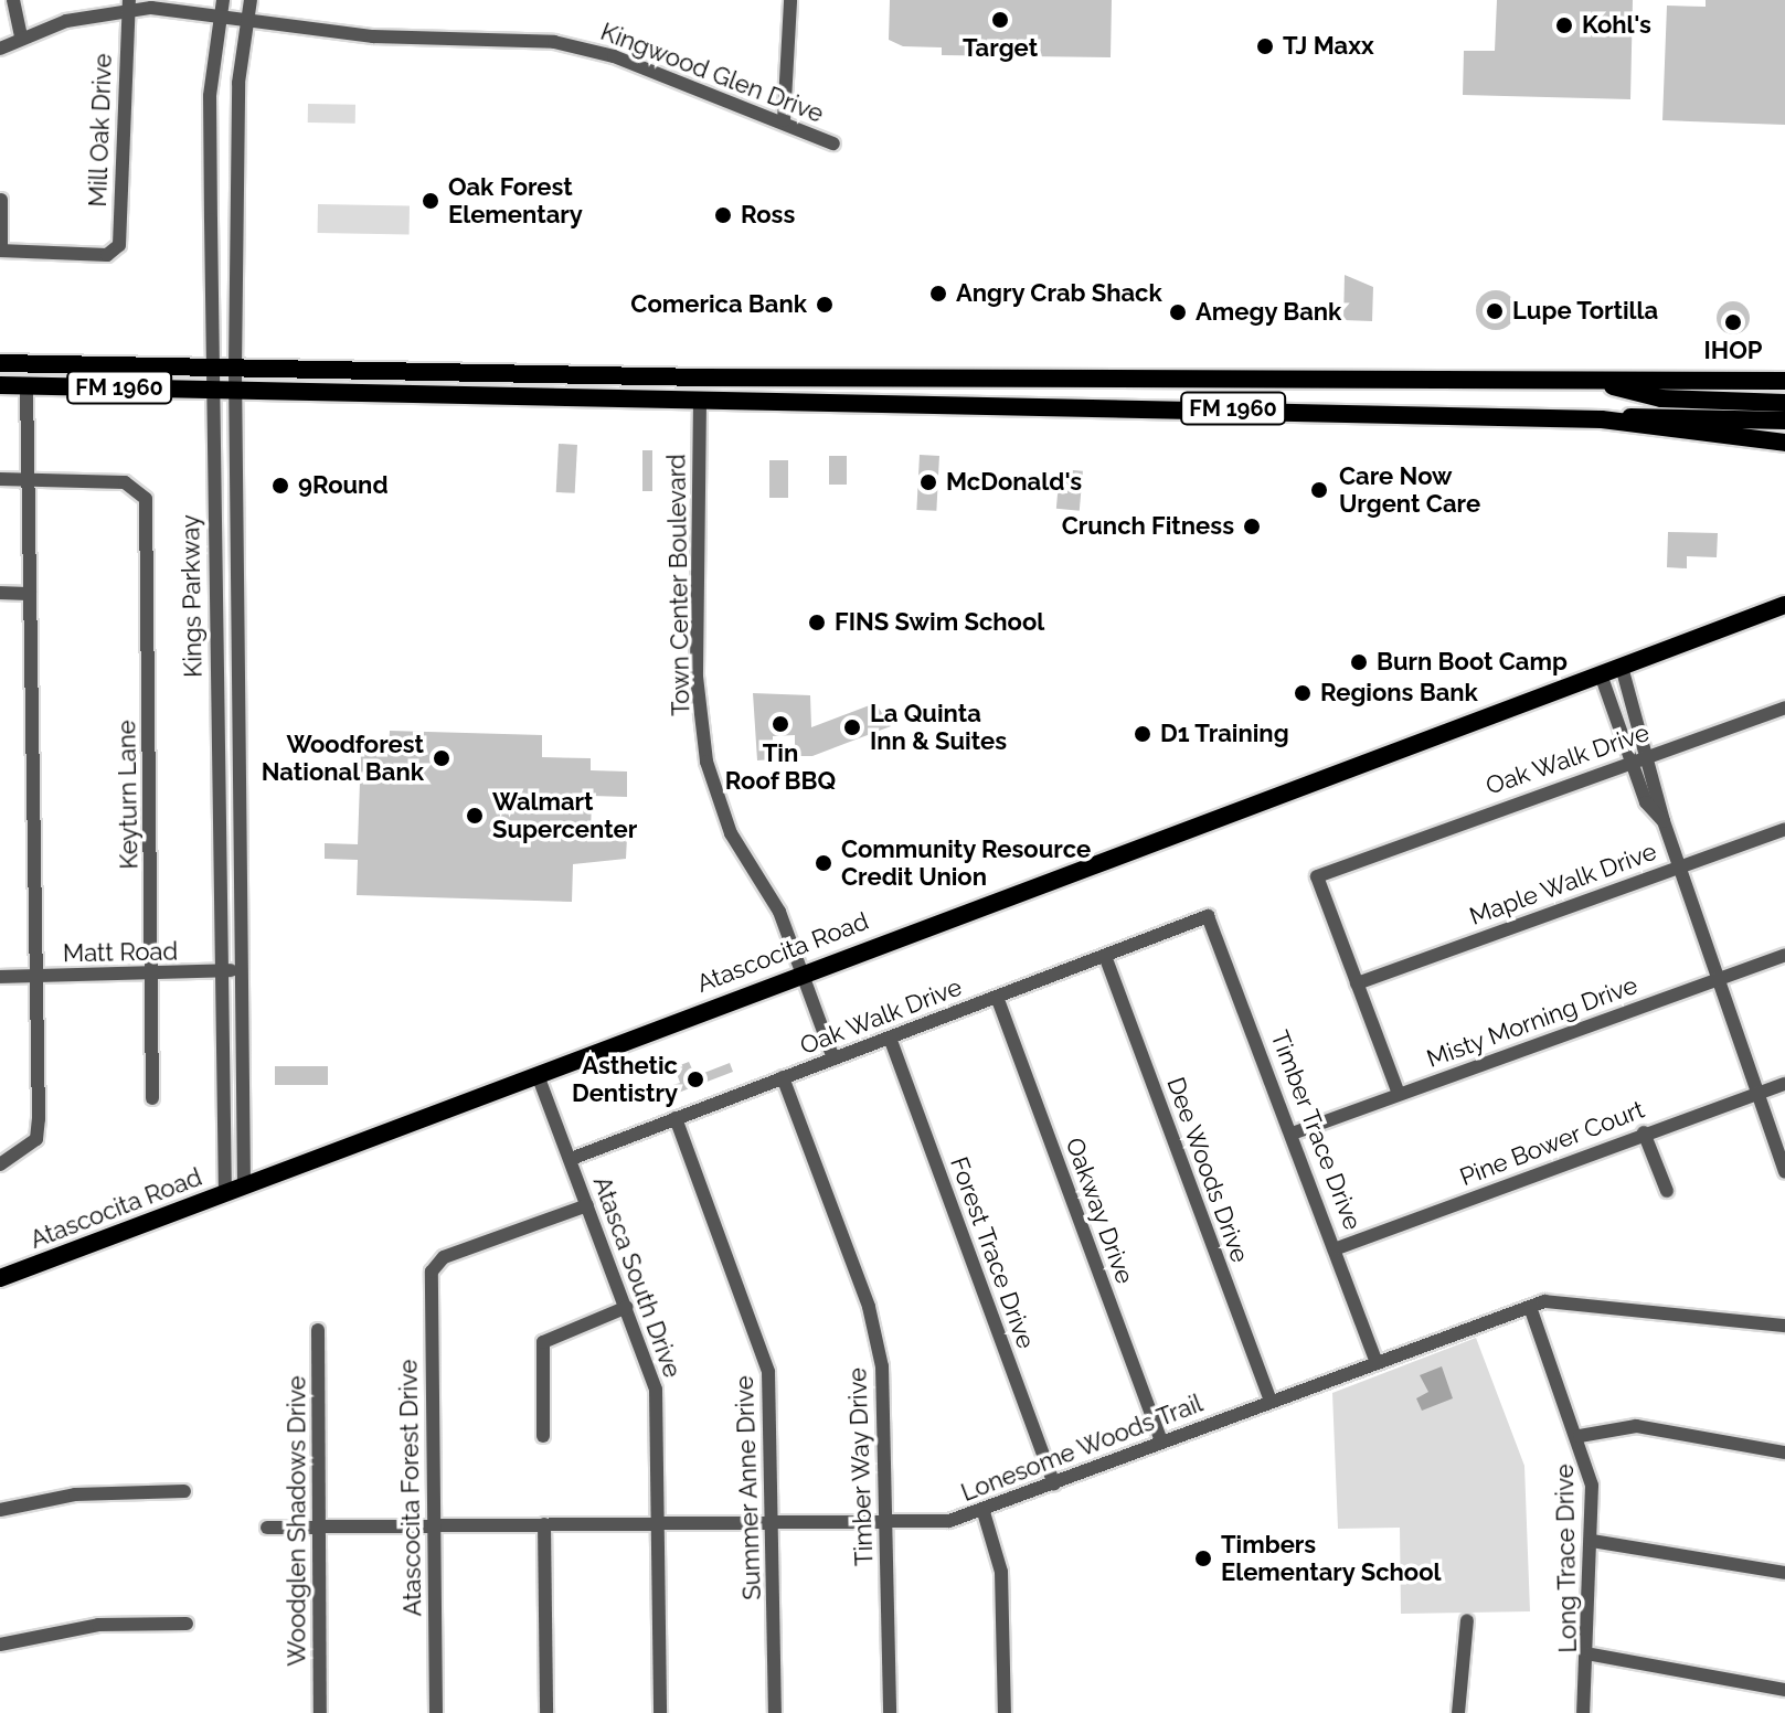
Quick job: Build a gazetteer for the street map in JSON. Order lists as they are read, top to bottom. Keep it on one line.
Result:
{"streets":{"main road":["FM 1960","Atascocita Road"],"street":["Kingwood Glen Drive","Mill Oak Drive","Town Center Boulevard","Kings Parkway","Oak Walk Drive","Keyturn Lane","Maple Walk Drive","Matt Road","Misty Morning Drive","Timber Trace Drive","Pine Bower Court","Dee Woods Drive","Oakway Drive","Forest Trace Drive","Atasca South Drive","Lonesome Woods Trail","Timber Way Drive","Atascocita Forest Drive","Summer Anne Drive","Woodglen Shadows Drive","Long Trace Drive"]},"crossings":[["Kingwood Glen Drive","Mill Oak Drive"],["Kingwood Glen Drive","Kings Parkway"],["FM 1960","Town Center Boulevard"],["FM 1960","Kings Parkway"],["Town Center Boulevard","Oak Walk Drive"],["Town Center Boulevard","Atascocita Road"],["Kings Parkway","Matt Road"],["Kings Parkway","Atascocita Road"],["Oak Walk Drive","Maple Walk Drive"],["Oak Walk Drive","Timber Trace Drive"],["Oak Walk Drive","Dee Woods Drive"],["Oak Walk Drive","Oakway Drive"],["Oak Walk Drive","Forest Trace Drive"],["Oak Walk Drive","Atasca South Drive"],["Oak Walk Drive","Timber Way Drive"],["Oak Walk Drive","Summer Anne Drive"],["Keyturn Lane","Matt Road"],["Atascocita Road","Atasca South Drive"],["Misty Morning Drive","Timber Trace Drive"],["Timber Trace Drive","Pine Bower Court"],["Timber Trace Drive","Lonesome Woods Trail"],["Dee Woods Drive","Lonesome Woods Trail"],["Oakway Drive","Lonesome Woods Trail"],["Forest Trace Drive","Lonesome Woods Trail"],["Atasca South Drive","Lonesome Woods Trail"],["Atasca South Drive","Atascocita Forest Drive"],["Lonesome Woods Trail","Timber Way Drive"],["Lonesome Woods Trail","Atascocita Forest Drive"],["Lonesome Woods Trail","Summer Anne Drive"],["Lonesome Woods Trail","Woodglen Shadows Drive"],["Lonesome Woods Trail","Long Trace Drive"]],"places":["Target","Kohl's","TJ Maxx","Oak Forest Elementary","Ross","Angry Crab Shack","Comerica Bank","Lupe Tortilla","Amegy Bank","IHOP","McDonald's","9Round","Care Now Urgent Care","Crunch Fitness","FINS Swim School","Burn Boot Camp","Regions Bank","Tin Roof BBQ","La Quinta Inn & Suites","D1 Training","Woodforest National Bank","Walmart Supercenter","Community Resource Credit Union","Asthetic Dentistry","Timbers Elementary School"]}
